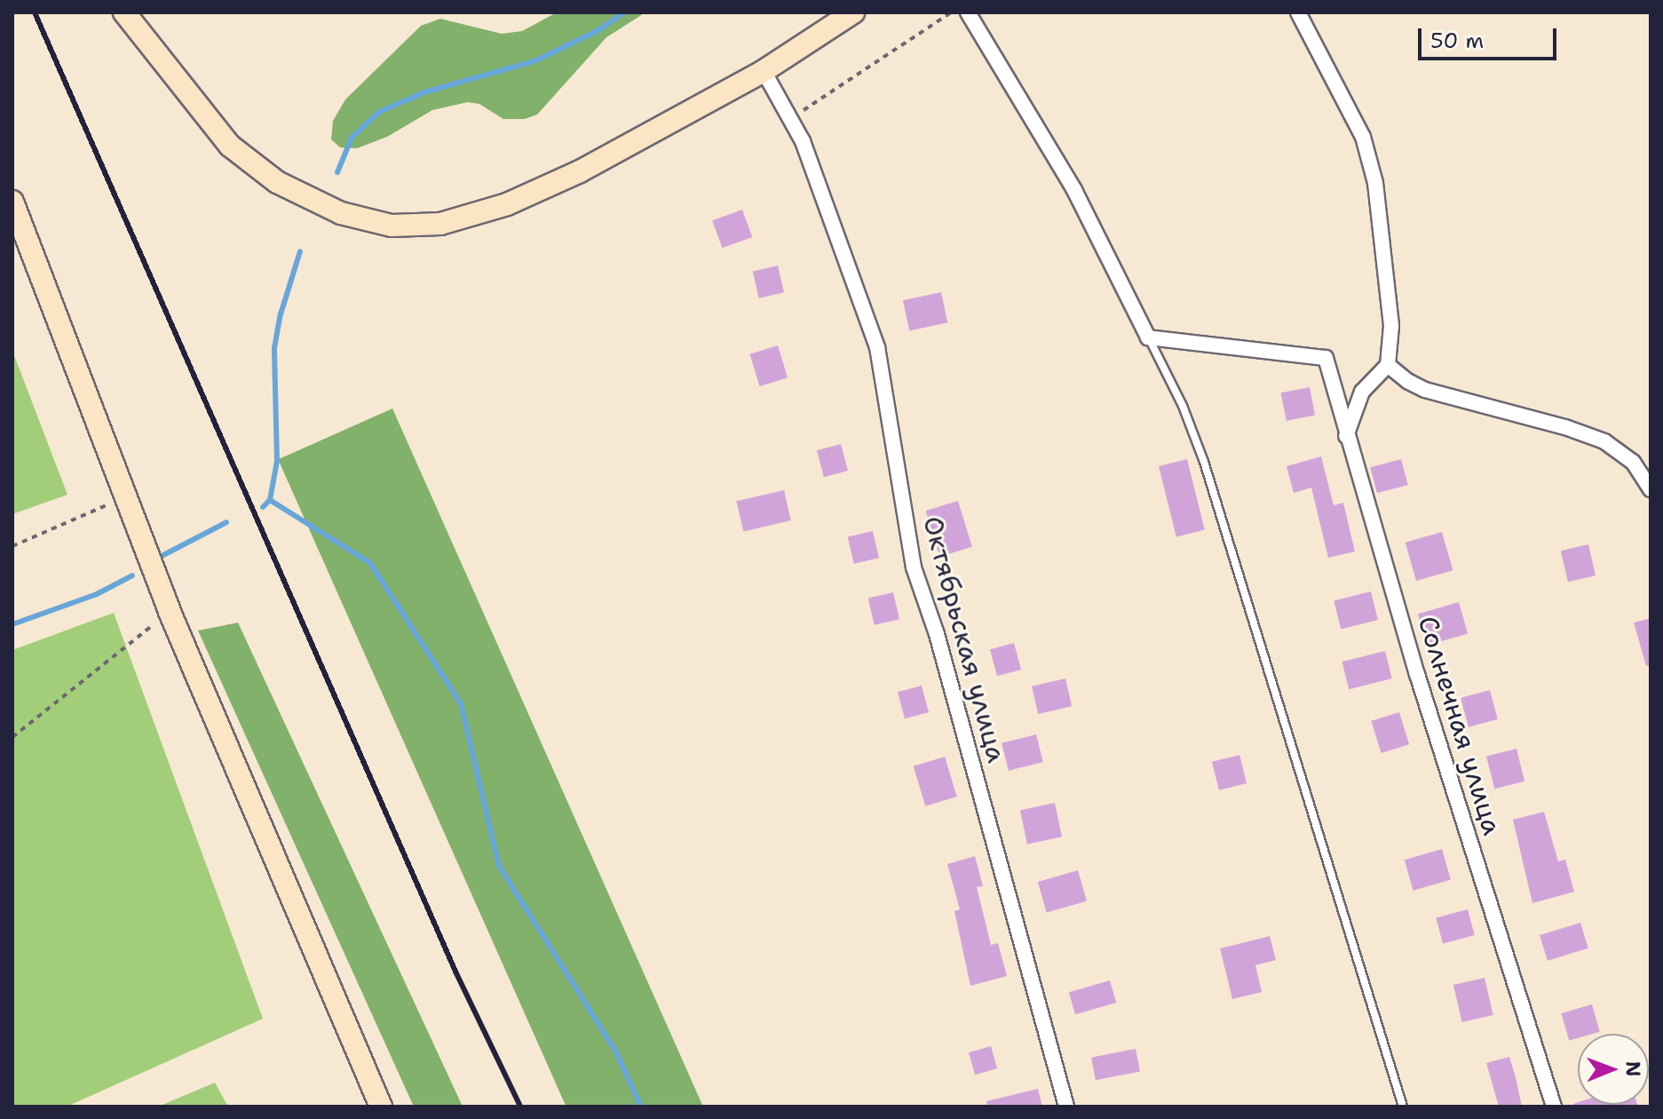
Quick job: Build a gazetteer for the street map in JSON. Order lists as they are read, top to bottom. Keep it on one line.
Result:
{"streets":{"street":["Октябрьская улица","Солнечная улица"]},"scale_bar":"50 m","north":"right"}
